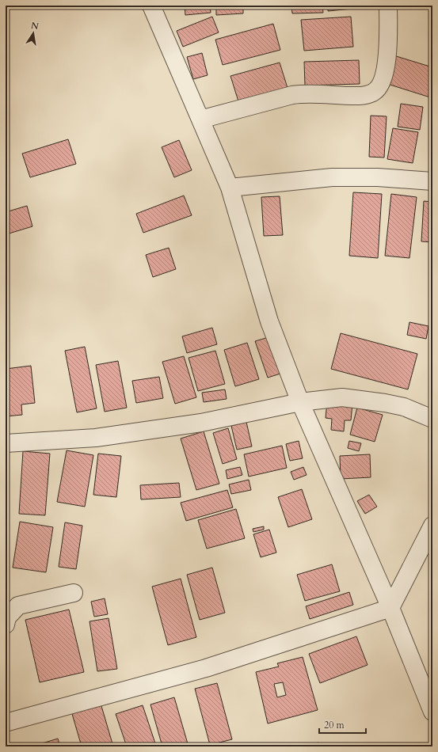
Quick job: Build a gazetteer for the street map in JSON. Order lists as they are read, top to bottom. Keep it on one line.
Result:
{"scale_bar":"20 m","north":"top"}
